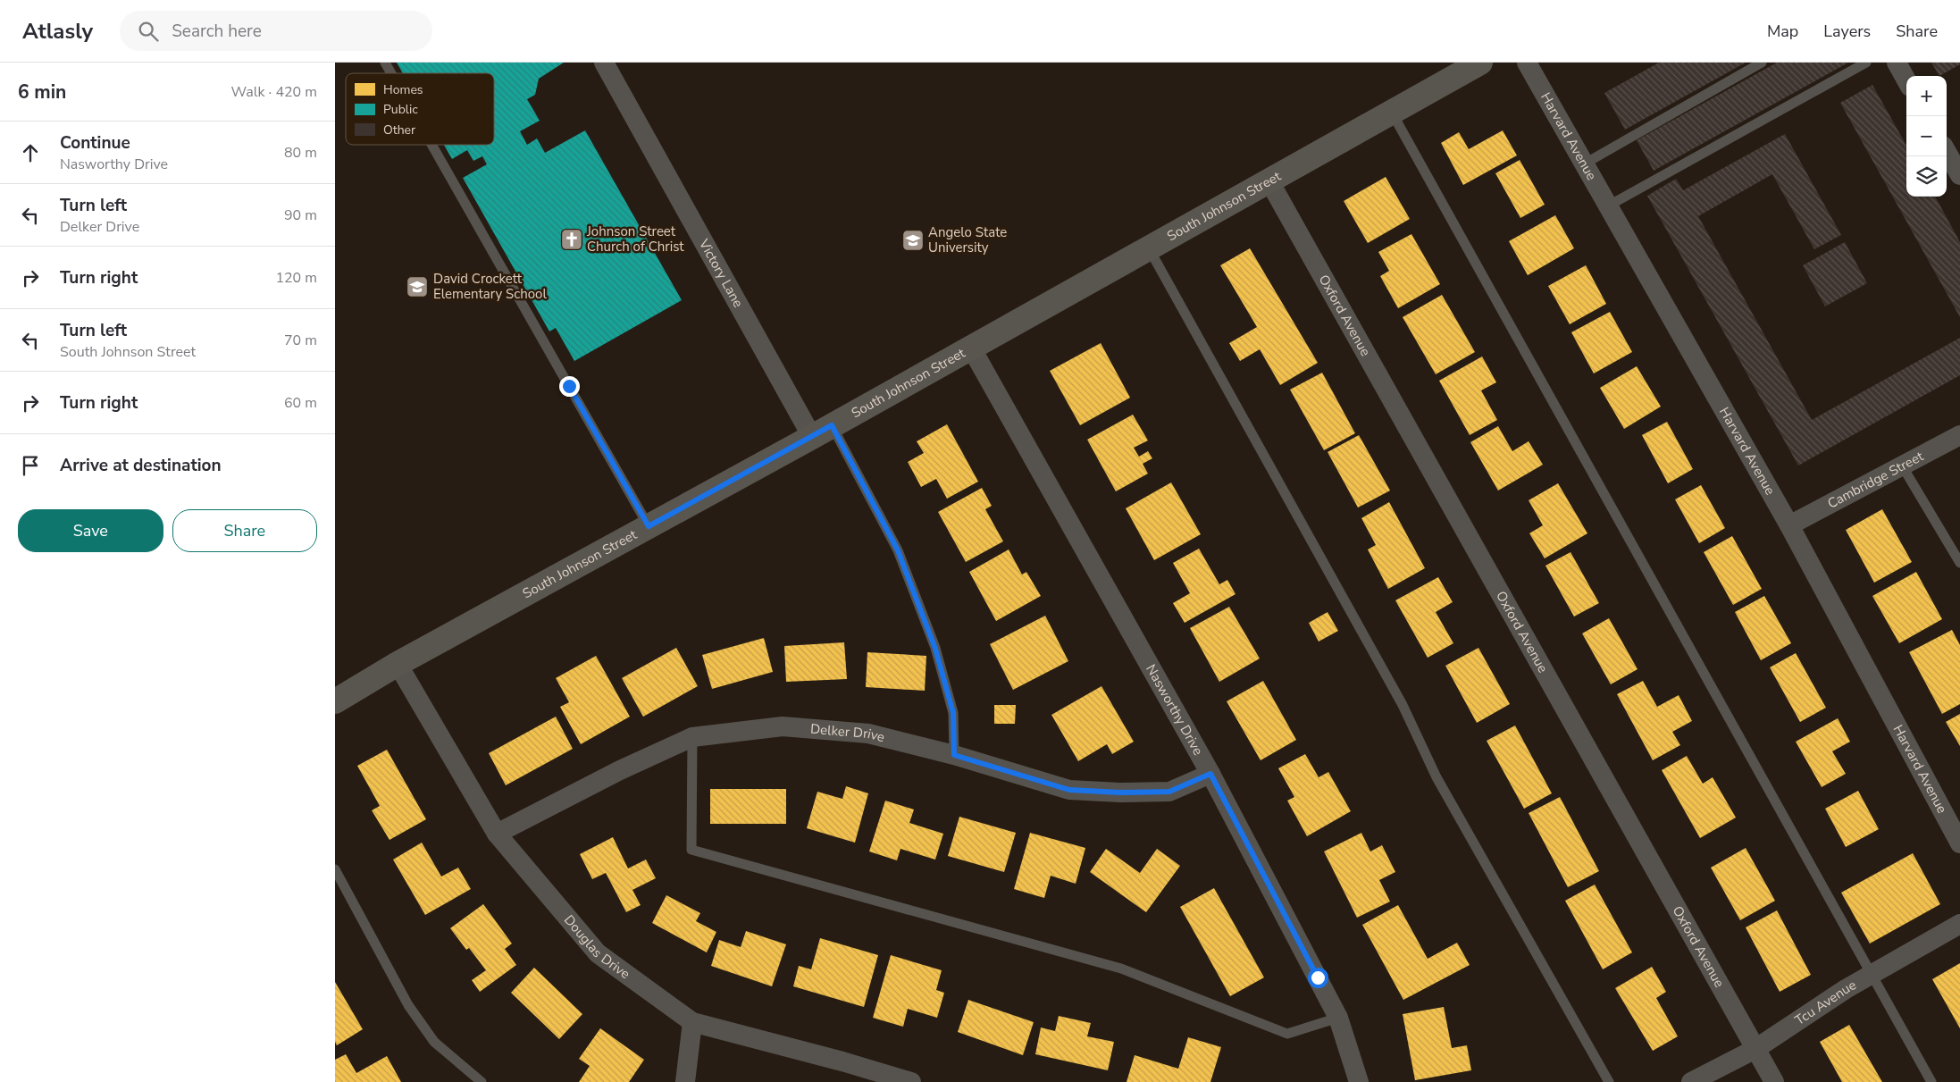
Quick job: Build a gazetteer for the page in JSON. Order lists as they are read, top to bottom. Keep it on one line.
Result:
{"streets":{"main road":["South Johnson Street"],"street":["Harvard Avenue","Victory Lane","Oxford Avenue","Cambridge Street","Nasworthy Drive","Delker Drive","Douglas Drive","Tcu Avenue"]},"crossings":[["Harvard Avenue","Cambridge Street"],["South Johnson Street","Victory Lane"],["South Johnson Street","Oxford Avenue"],["South Johnson Street","Nasworthy Drive"],["South Johnson Street","Douglas Drive"],["Oxford Avenue","Tcu Avenue"],["Nasworthy Drive","Delker Drive"],["Delker Drive","Douglas Drive"]],"places":{"church":["Johnson Street Church of Christ"],"school or university":["Angelo State University","David Crockett Elementary School"]},"legend":["Homes","Public","Other"],"page":{"header":"Atlasly","search":"Search here","nav":["Map","Layers","Share"],"heading":["6 min","Walk · 420 m"],"map_buttons":["+","−"],"list":[["Continue","Nasworthy Drive","80 m"],["Turn left","Delker Drive","90 m"],["Turn right","120 m"],["Turn left","South Johnson Street","70 m"],["Turn right","60 m"],"Arrive at destination"],"buttons":["Save","Share"]}}
